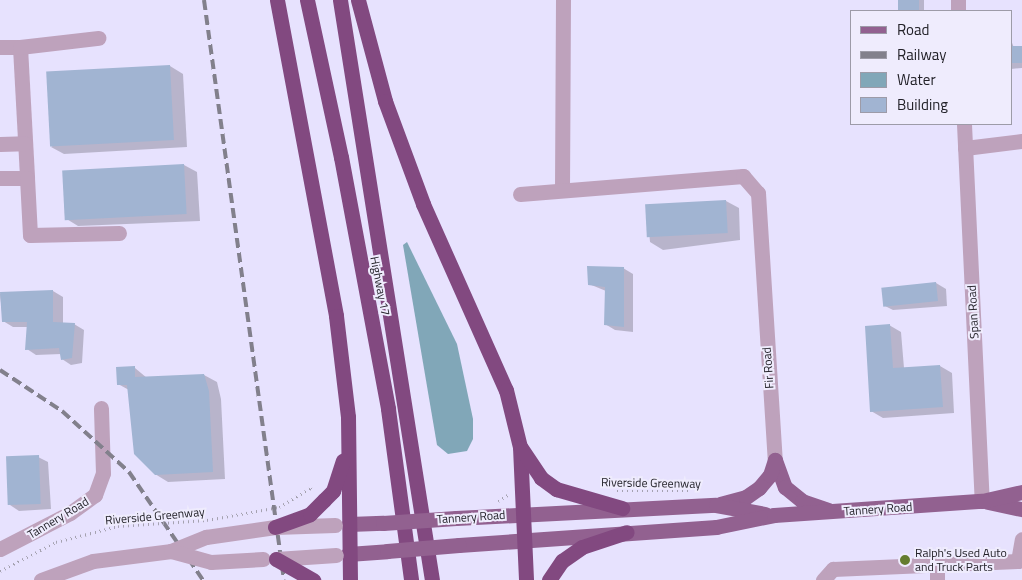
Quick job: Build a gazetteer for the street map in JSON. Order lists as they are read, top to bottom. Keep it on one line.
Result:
{"streets":{"highway":["Highway 17"],"main road":["Tannery Road"],"street":["Span Road","Fir Road"],"path":["Riverside Greenway"]},"crossings":[["Span Road","Tannery Road"]],"places":["Ralph's Used Auto and Truck Parts"],"legend":["Road","Railway","Water","Building"]}
